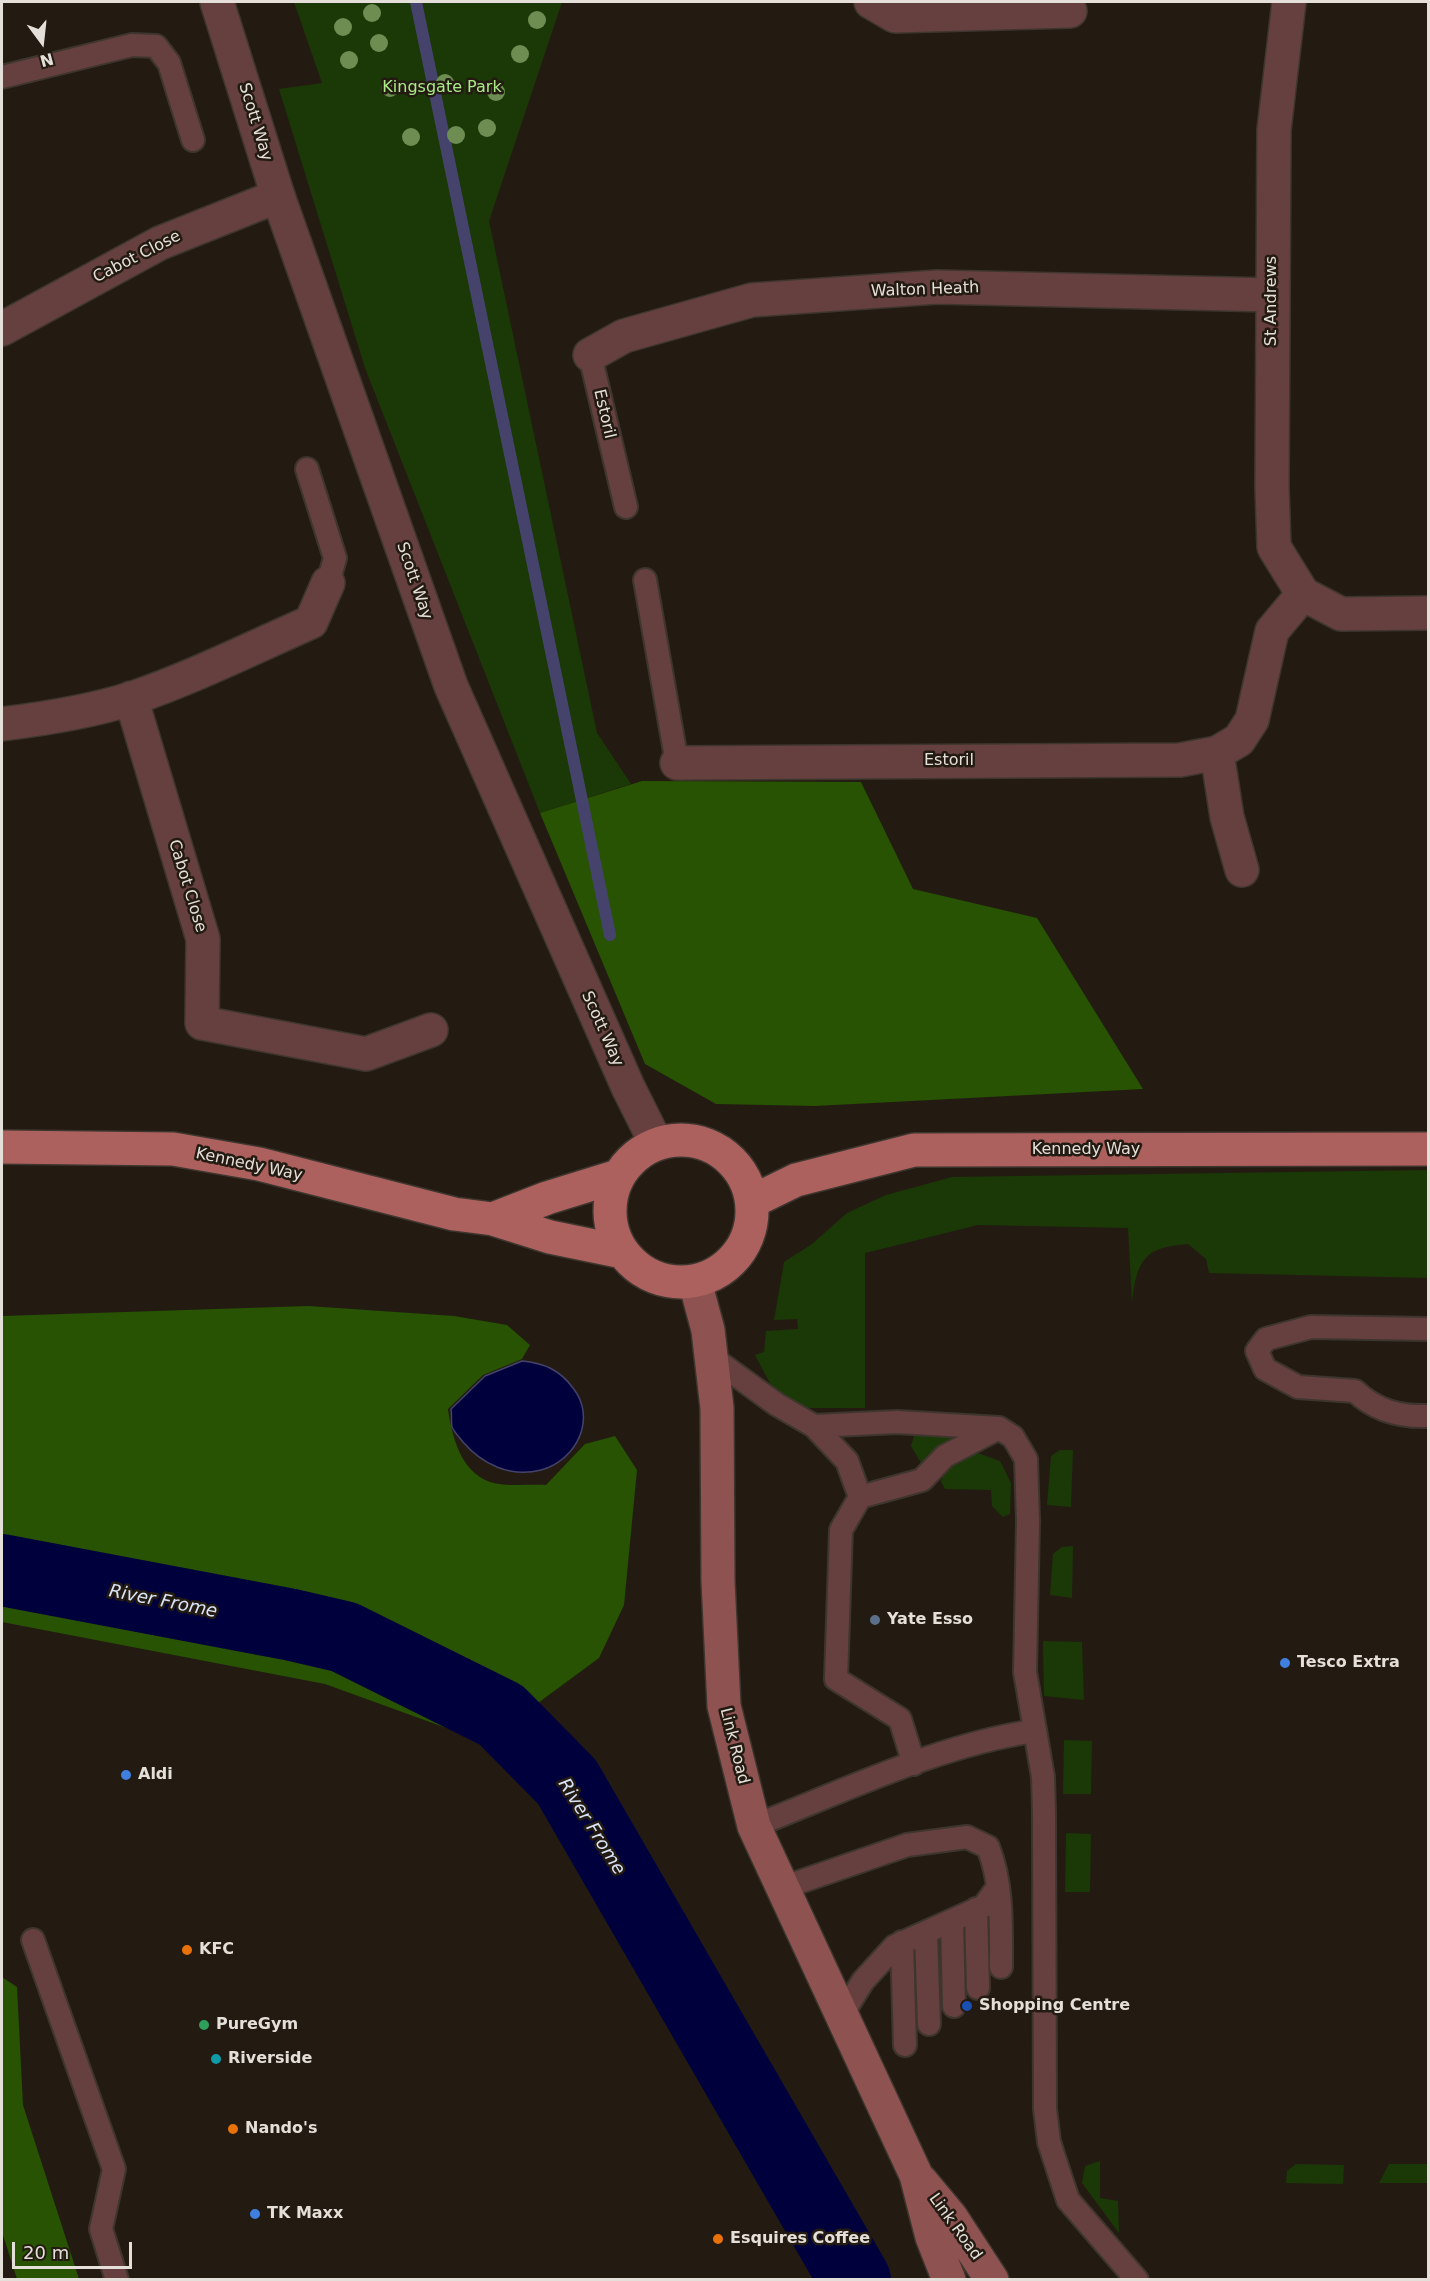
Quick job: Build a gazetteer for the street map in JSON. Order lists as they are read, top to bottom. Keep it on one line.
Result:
{"streets":{"main road":["Kennedy Way","Link Road"],"street":["Scott Way","Cabot Close","Walton Heath","St Andrews","Estoril"]},"crossings":[["Scott Way","Cabot Close"],["Scott Way","Kennedy Way"],["Scott Way","Link Road"],["Walton Heath","St Andrews"],["Walton Heath","Estoril"],["St Andrews","Estoril"],["Kennedy Way","Link Road"]],"water":["River Frome"],"parks":["Kingsgate Park"],"places":["Yate Esso","Tesco Extra","Aldi","KFC","Shopping Centre","PureGym","Riverside","Nando's","TK Maxx","Esquires Coffee"],"scale_bar":"20 m","north":"bottom"}
